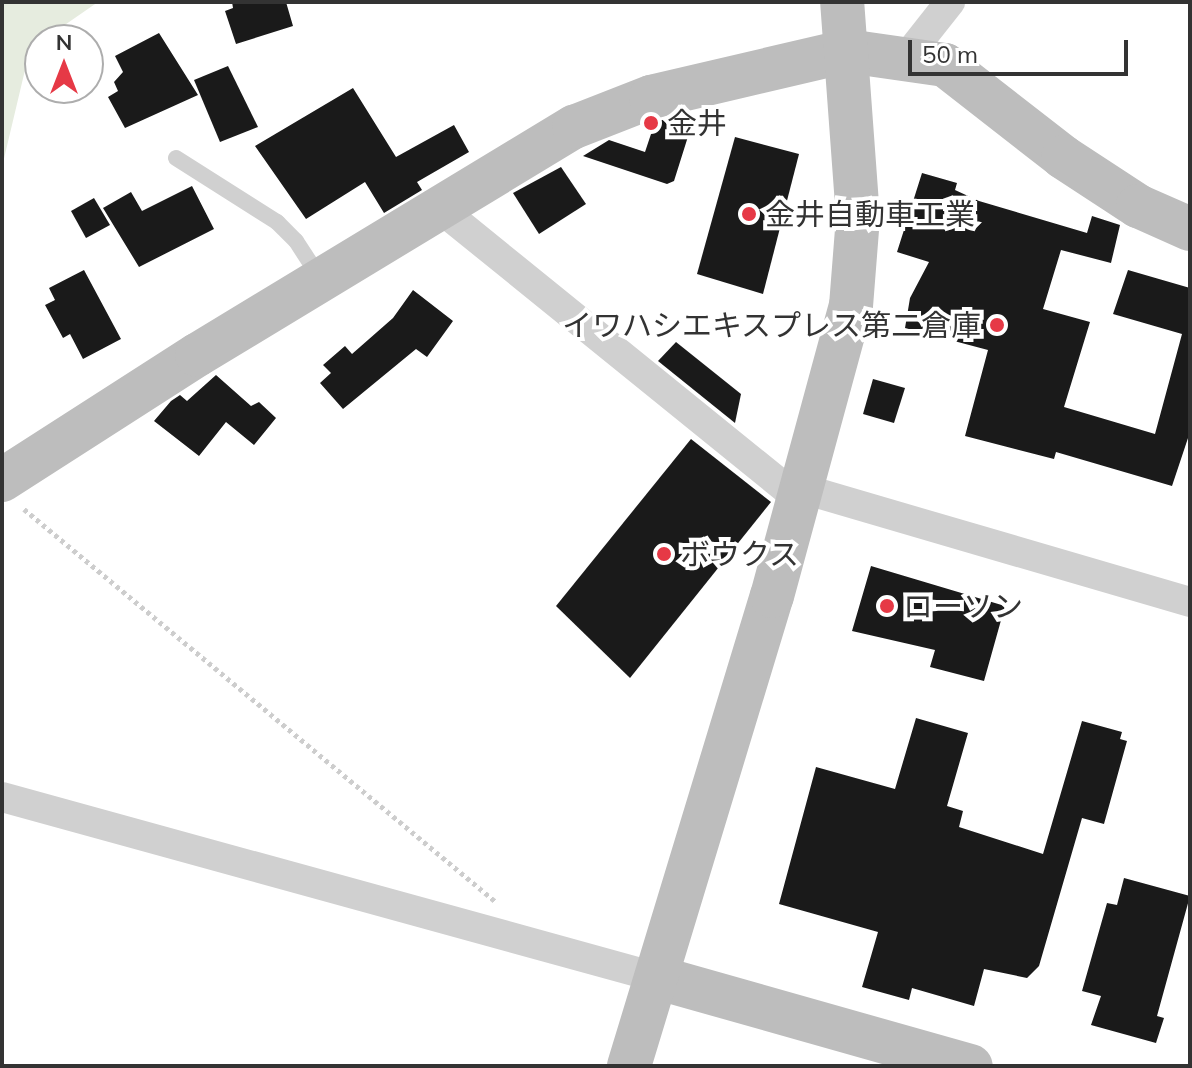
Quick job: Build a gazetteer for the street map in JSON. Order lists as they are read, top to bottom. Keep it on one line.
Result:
{"places":["金井","金井自動車工業","イワハシエキスプレス第二倉庫","ボウクス","ローソン"],"scale_bar":"50 m","north":"top"}
